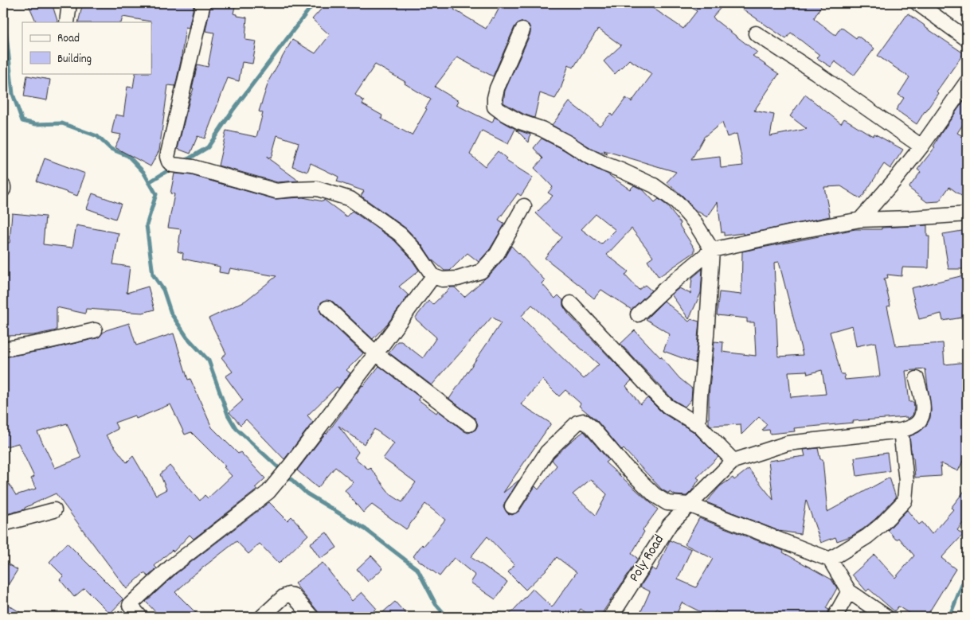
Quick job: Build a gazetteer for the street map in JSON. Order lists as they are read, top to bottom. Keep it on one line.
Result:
{"streets":{"street":["Poly Road"]},"legend":["Road","Building"]}
